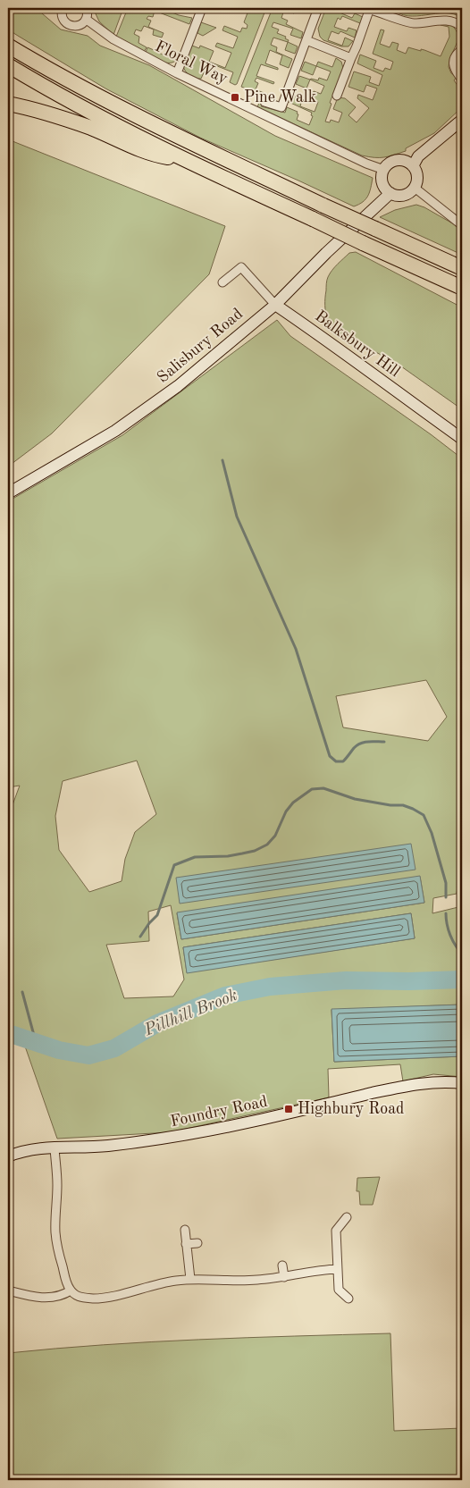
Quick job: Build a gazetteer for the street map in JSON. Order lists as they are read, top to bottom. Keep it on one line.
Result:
{"streets":{"street":["Floral Way","Balksbury Hill","Salisbury Road","Foundry Road"]},"crossings":[["Floral Way","Salisbury Road"],["Balksbury Hill","Salisbury Road"]],"water":["Pillhill Brook"],"places":{"transit":["Pine Walk","Highbury Road"]}}
